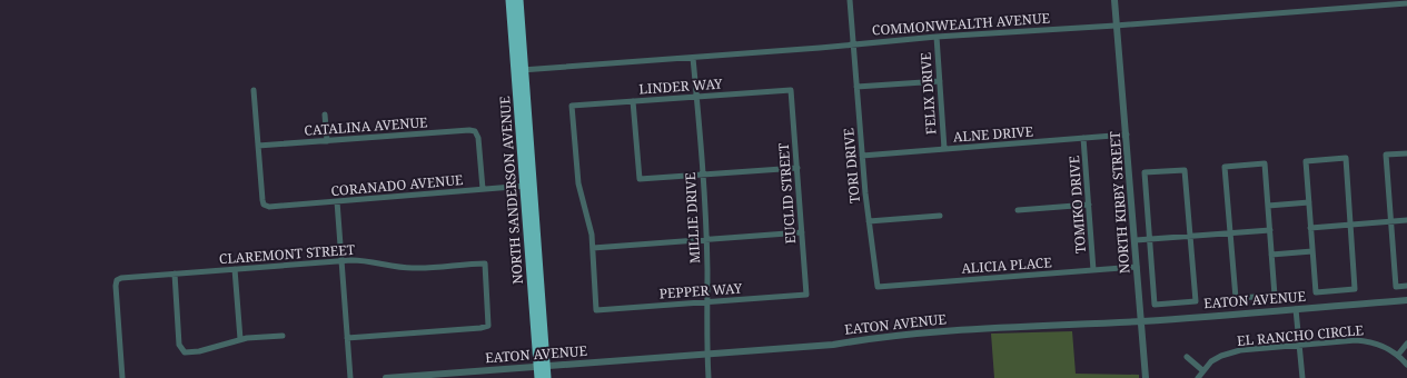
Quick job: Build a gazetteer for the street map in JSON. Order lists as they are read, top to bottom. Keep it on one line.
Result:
{"streets":{"highway":["NORTH SANDERSON AVENUE"],"street":["COMMONWEALTH AVENUE","LINDER WAY","FELIX DRIVE","CATALINA AVENUE","ALNE DRIVE","TORI DRIVE","CORANADO AVENUE","EUCLID STREET","NORTH KIRBY STREET","TOMIKO DRIVE","MILLIE DRIVE","CLAREMONT STREET","ALICIA PLACE","PEPPER WAY","EATON AVENUE","EL RANCHO CIRCLE"]},"crossings":[["COMMONWEALTH AVENUE","FELIX DRIVE"],["COMMONWEALTH AVENUE","TORI DRIVE"],["COMMONWEALTH AVENUE","NORTH SANDERSON AVENUE"],["COMMONWEALTH AVENUE","NORTH KIRBY STREET"],["COMMONWEALTH AVENUE","MILLIE DRIVE"],["LINDER WAY","EUCLID STREET"],["LINDER WAY","MILLIE DRIVE"],["LINDER WAY","PEPPER WAY"],["FELIX DRIVE","ALNE DRIVE"],["CATALINA AVENUE","CORANADO AVENUE"],["ALNE DRIVE","TORI DRIVE"],["ALNE DRIVE","NORTH KIRBY STREET"],["ALNE DRIVE","TOMIKO DRIVE"],["TORI DRIVE","ALICIA PLACE"],["CORANADO AVENUE","NORTH SANDERSON AVENUE"],["NORTH SANDERSON AVENUE","EATON AVENUE"],["EUCLID STREET","PEPPER WAY"],["NORTH KIRBY STREET","ALICIA PLACE"],["NORTH KIRBY STREET","EATON AVENUE"],["TOMIKO DRIVE","ALICIA PLACE"],["MILLIE DRIVE","PEPPER WAY"],["MILLIE DRIVE","EATON AVENUE"]]}
